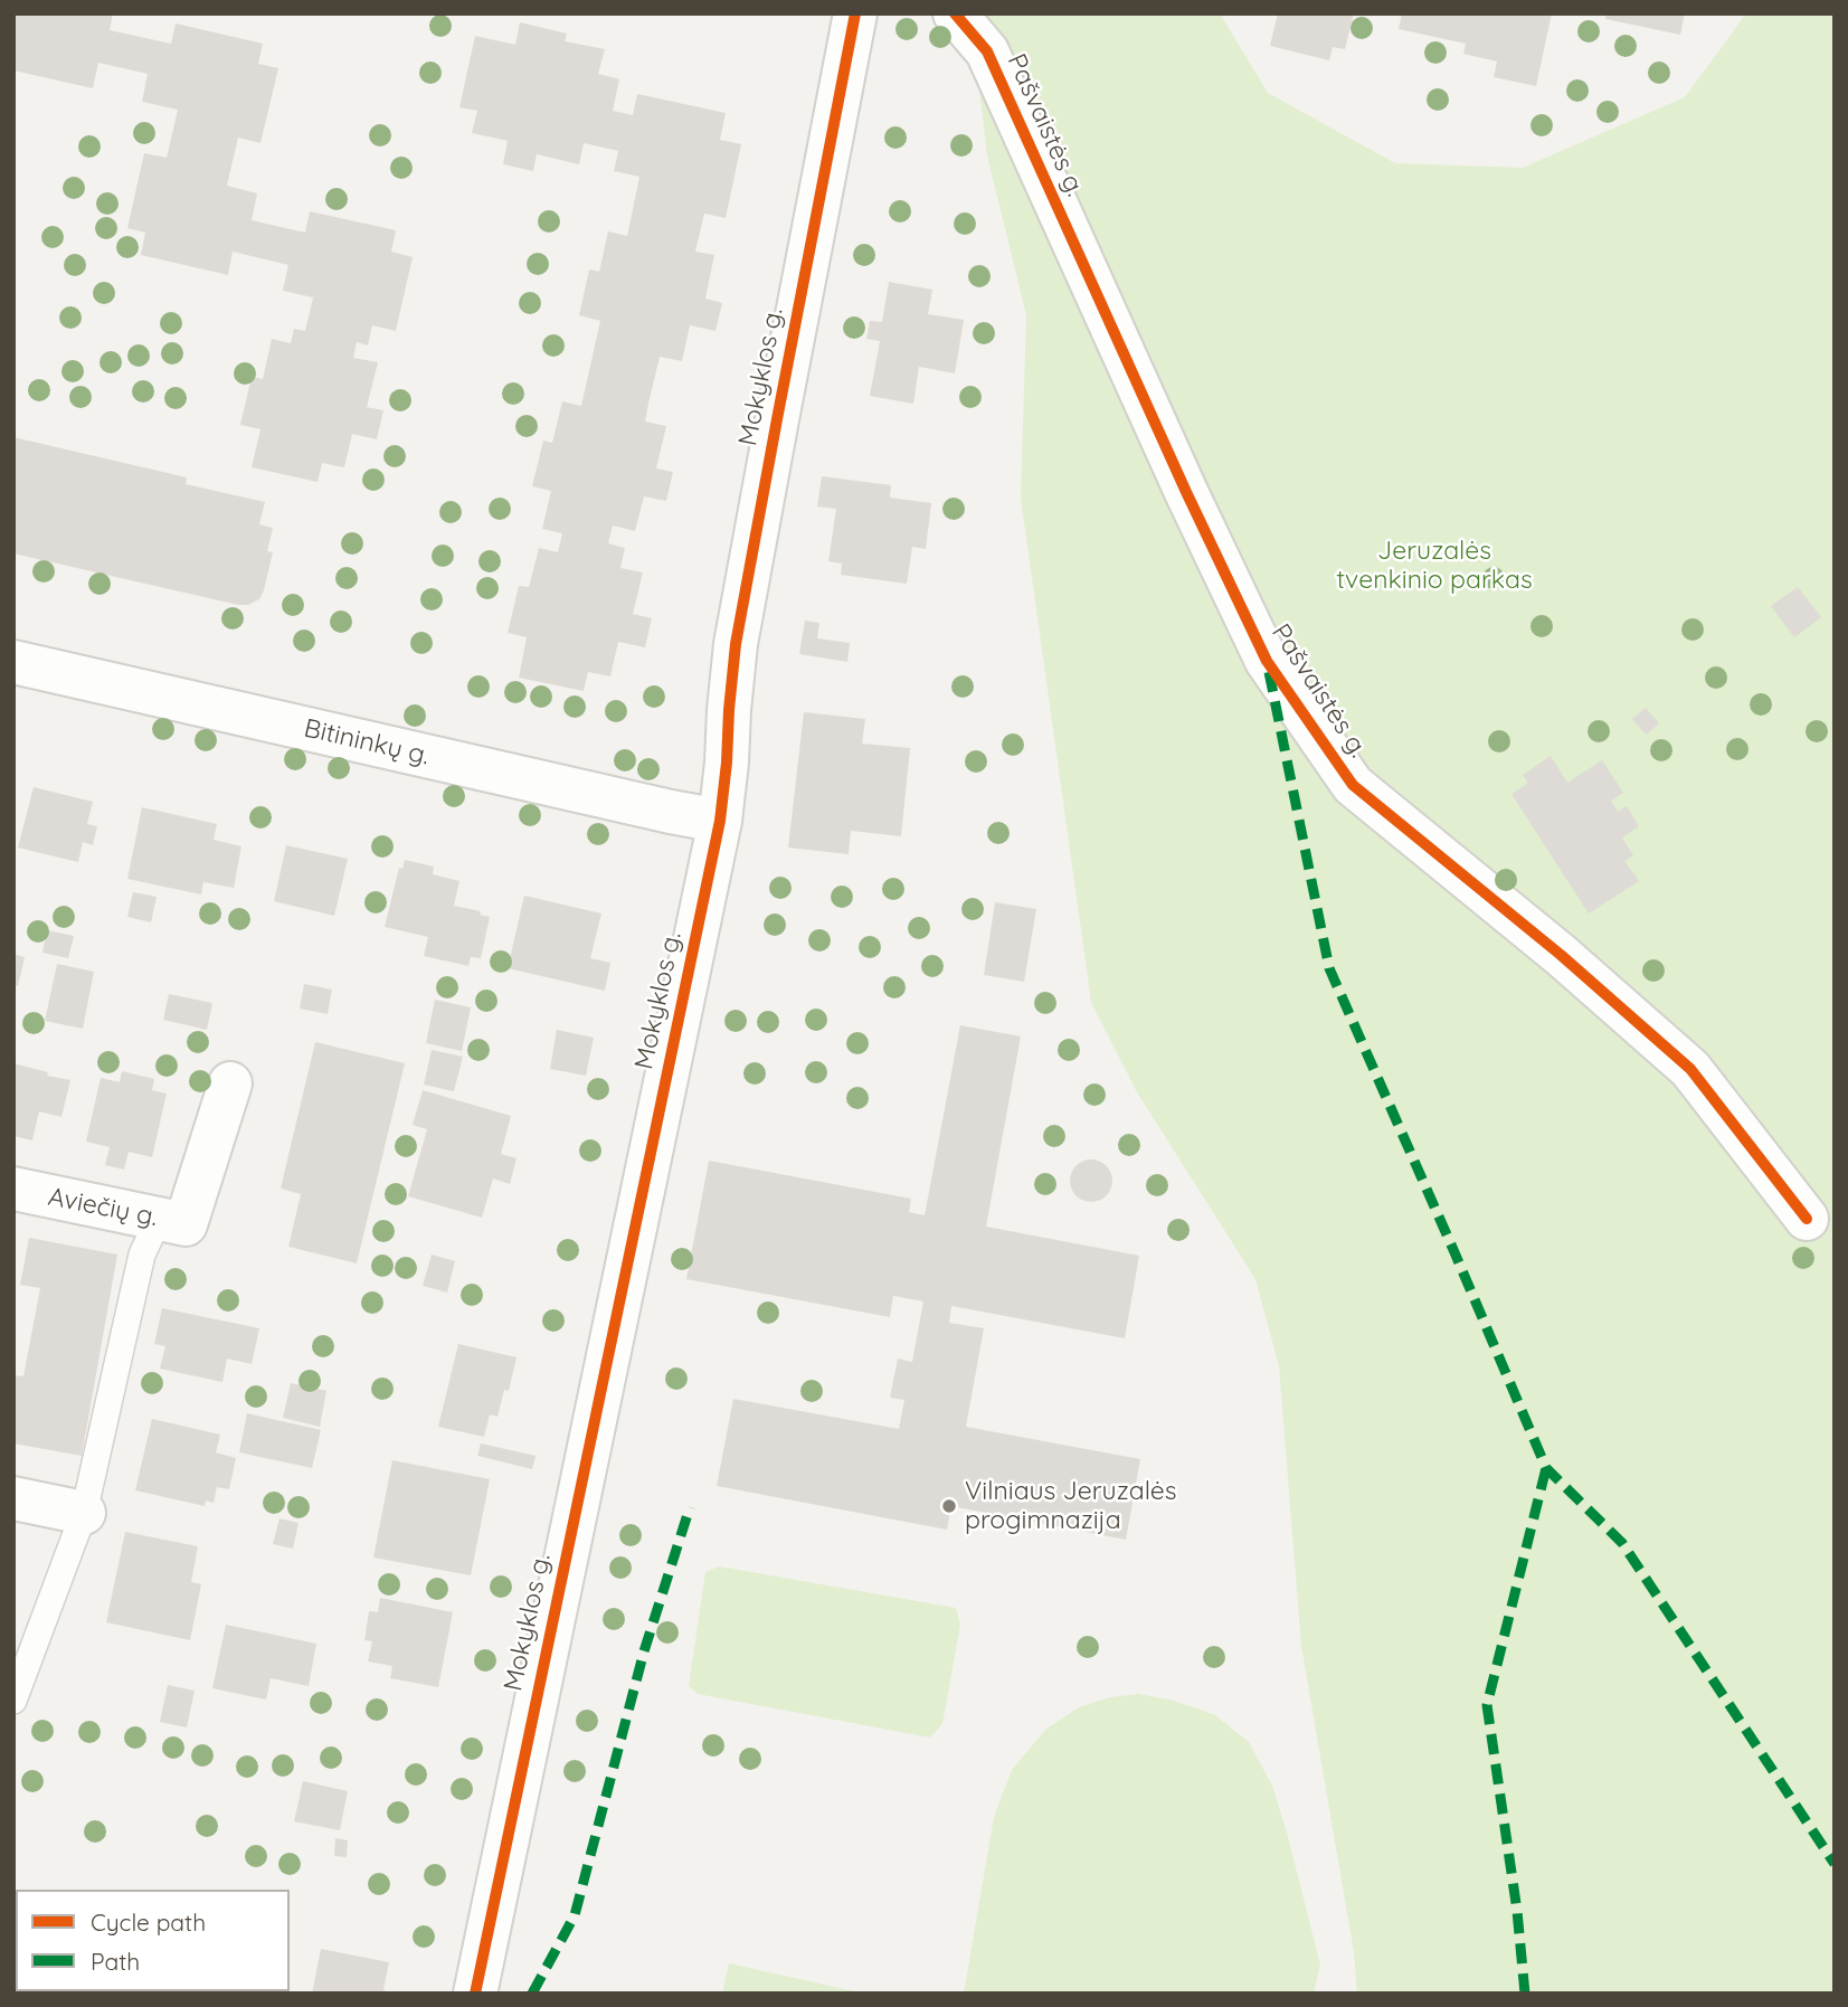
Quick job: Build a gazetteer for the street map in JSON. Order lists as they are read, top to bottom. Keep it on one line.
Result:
{"streets":{"street":["Pašvaistės g.","Mokyklos g.","Bitininkų g.","Aviečių g."]},"crossings":[["Mokyklos g.","Bitininkų g."]],"parks":["Jeruzalės tvenkinio parkas"],"places":["Vilniaus Jeruzalės progimnazija"],"legend":["Cycle path","Path"]}
